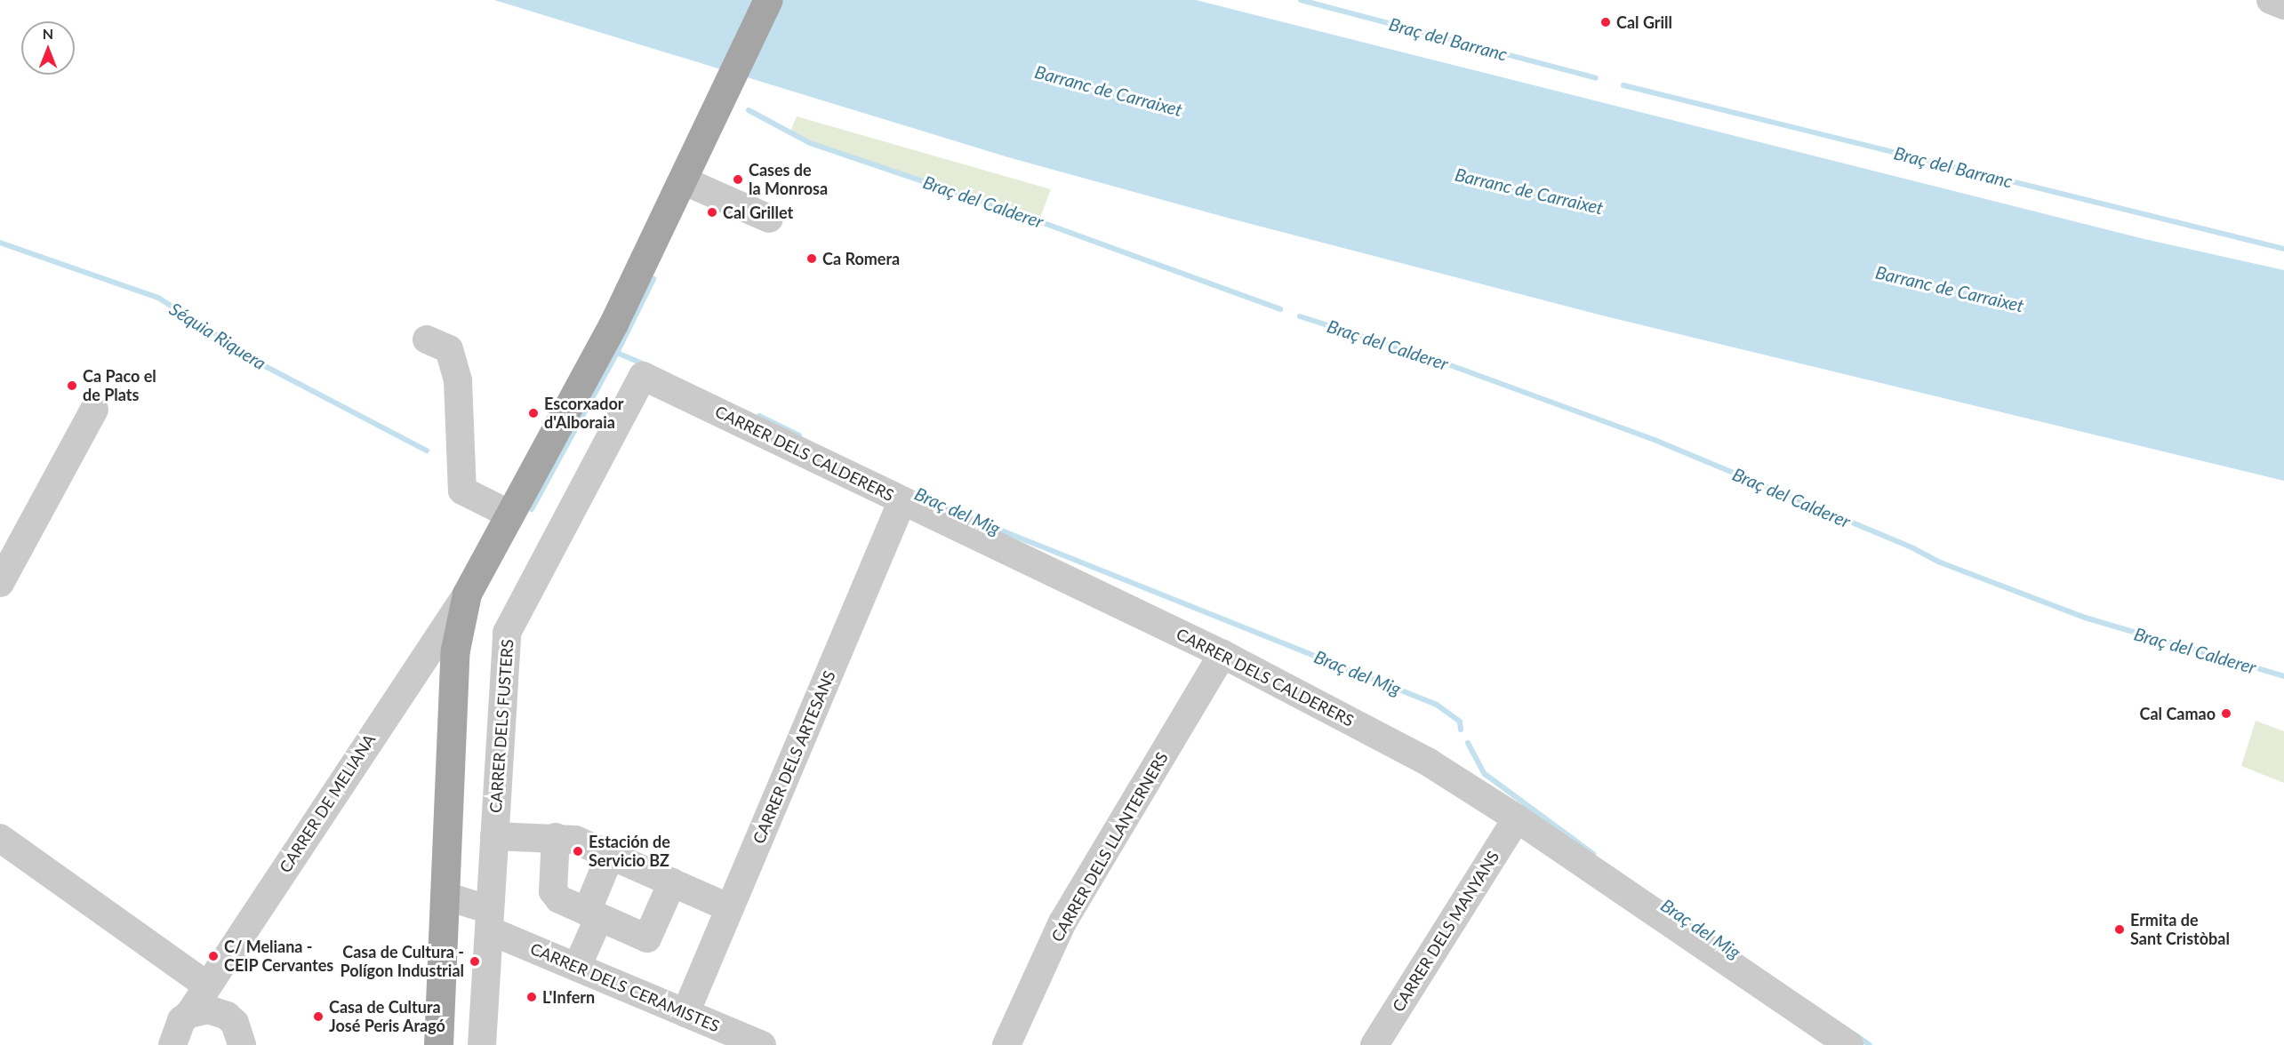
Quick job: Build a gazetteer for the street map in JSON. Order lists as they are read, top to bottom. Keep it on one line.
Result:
{"streets":{"street":["CARRER DELS CALDERERS","CARRER DELS FUSTERS","CARRER DELS ARTESANS","CARRER DE MELIANA","CARRER DELS LLANTERNERS","CARRER DELS MANYANS","CARRER DELS CERAMISTES"]},"crossings":[["CARRER DELS CALDERERS","CARRER DELS FUSTERS"],["CARRER DELS CALDERERS","CARRER DELS ARTESANS"],["CARRER DELS CALDERERS","CARRER DELS LLANTERNERS"],["CARRER DELS CALDERERS","CARRER DELS MANYANS"],["CARRER DELS FUSTERS","CARRER DELS CERAMISTES"],["CARRER DELS ARTESANS","CARRER DELS CERAMISTES"]],"water":["Braç del Barranc","Barranc de Carraixet","Braç del Calderer","Séquia Riquera","Braç del Mig"],"places":["Cal Grill","Cases de la Monrosa","Cal Grillet","Ca Romera","Ca Paco el de Plats","Escorxador d'Alboraia","Cal Camao","Estación de Servicio BZ","Ermita de Sant Cristòbal","C/ Meliana - CEIP Cervantes","Casa de Cultura - Polígon Industrial","L'Infern","Casa de Cultura José Peris Aragó"],"north":"top"}
